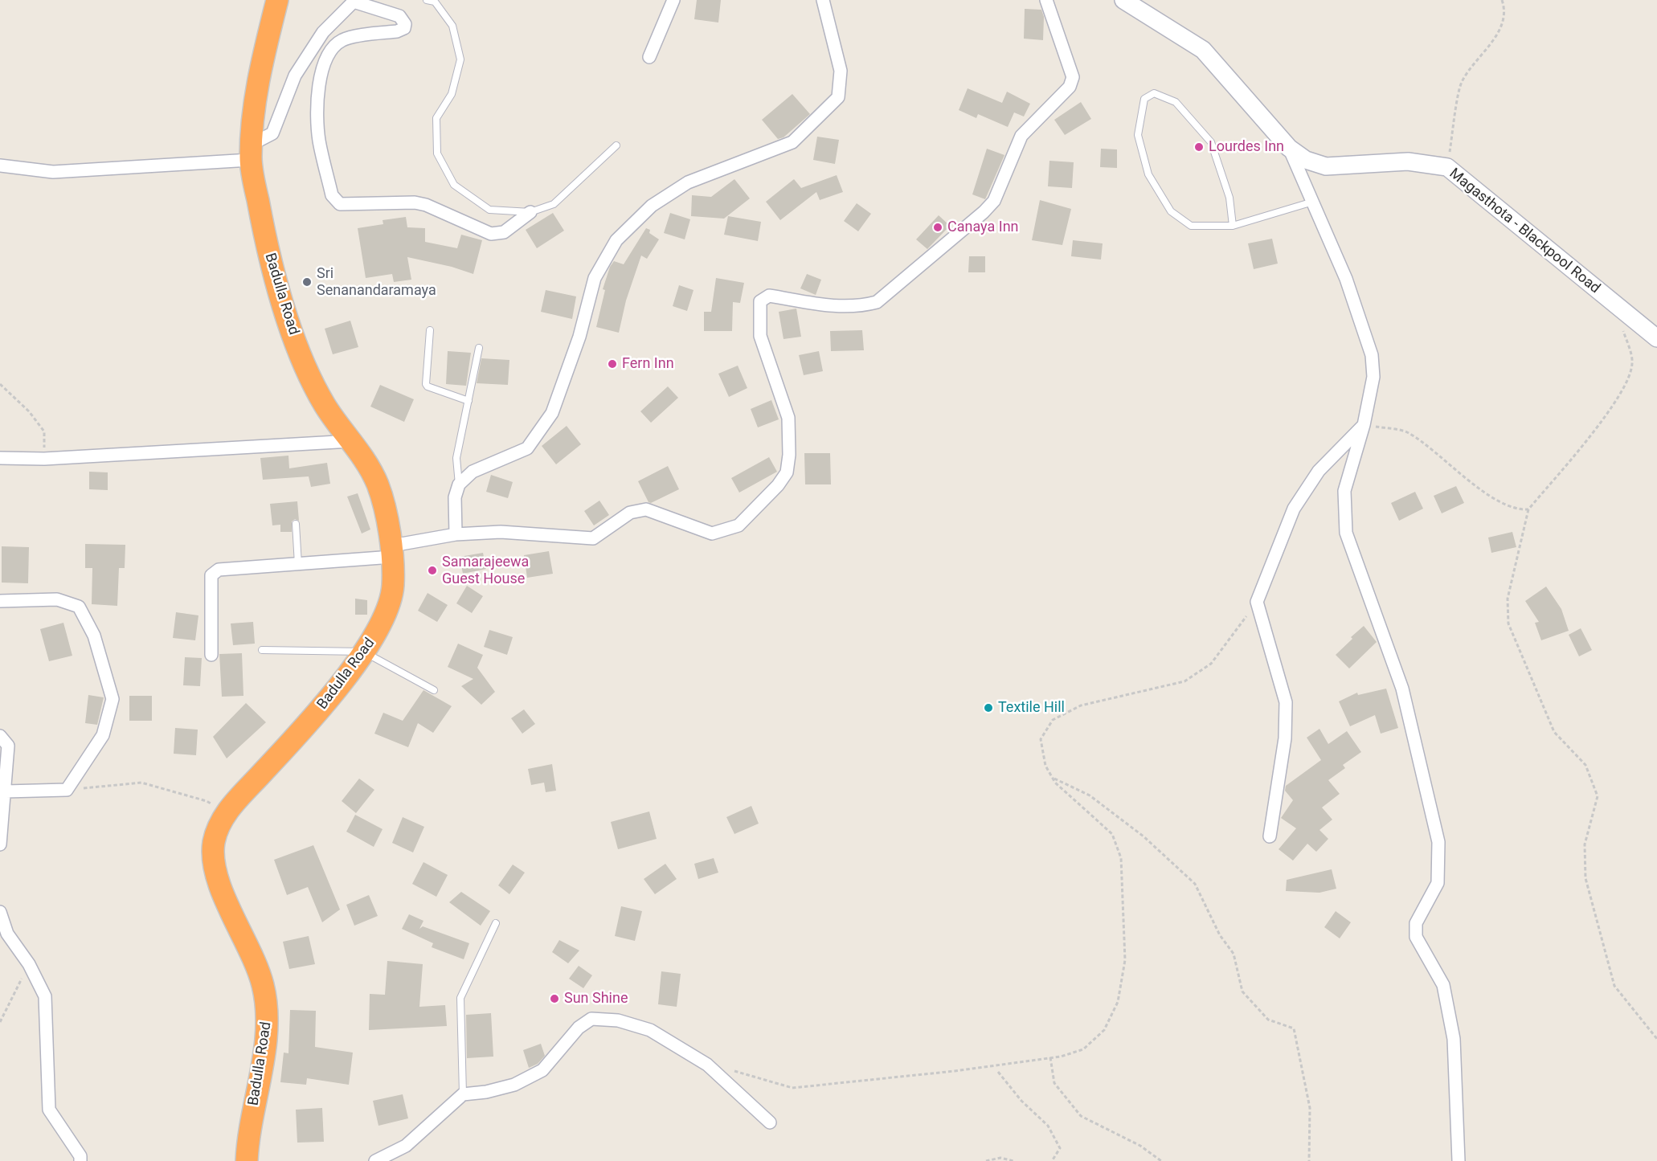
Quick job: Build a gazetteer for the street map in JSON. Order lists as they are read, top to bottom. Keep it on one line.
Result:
{"streets":{"highway":["Badulla Road"],"street":["Magasthota - Blackpool Road"]},"places":["Lourdes Inn","Canaya Inn","Sri Senanandaramaya","Fern Inn","Samarajeewa Guest House","Textile Hill","Sun Shine"]}
